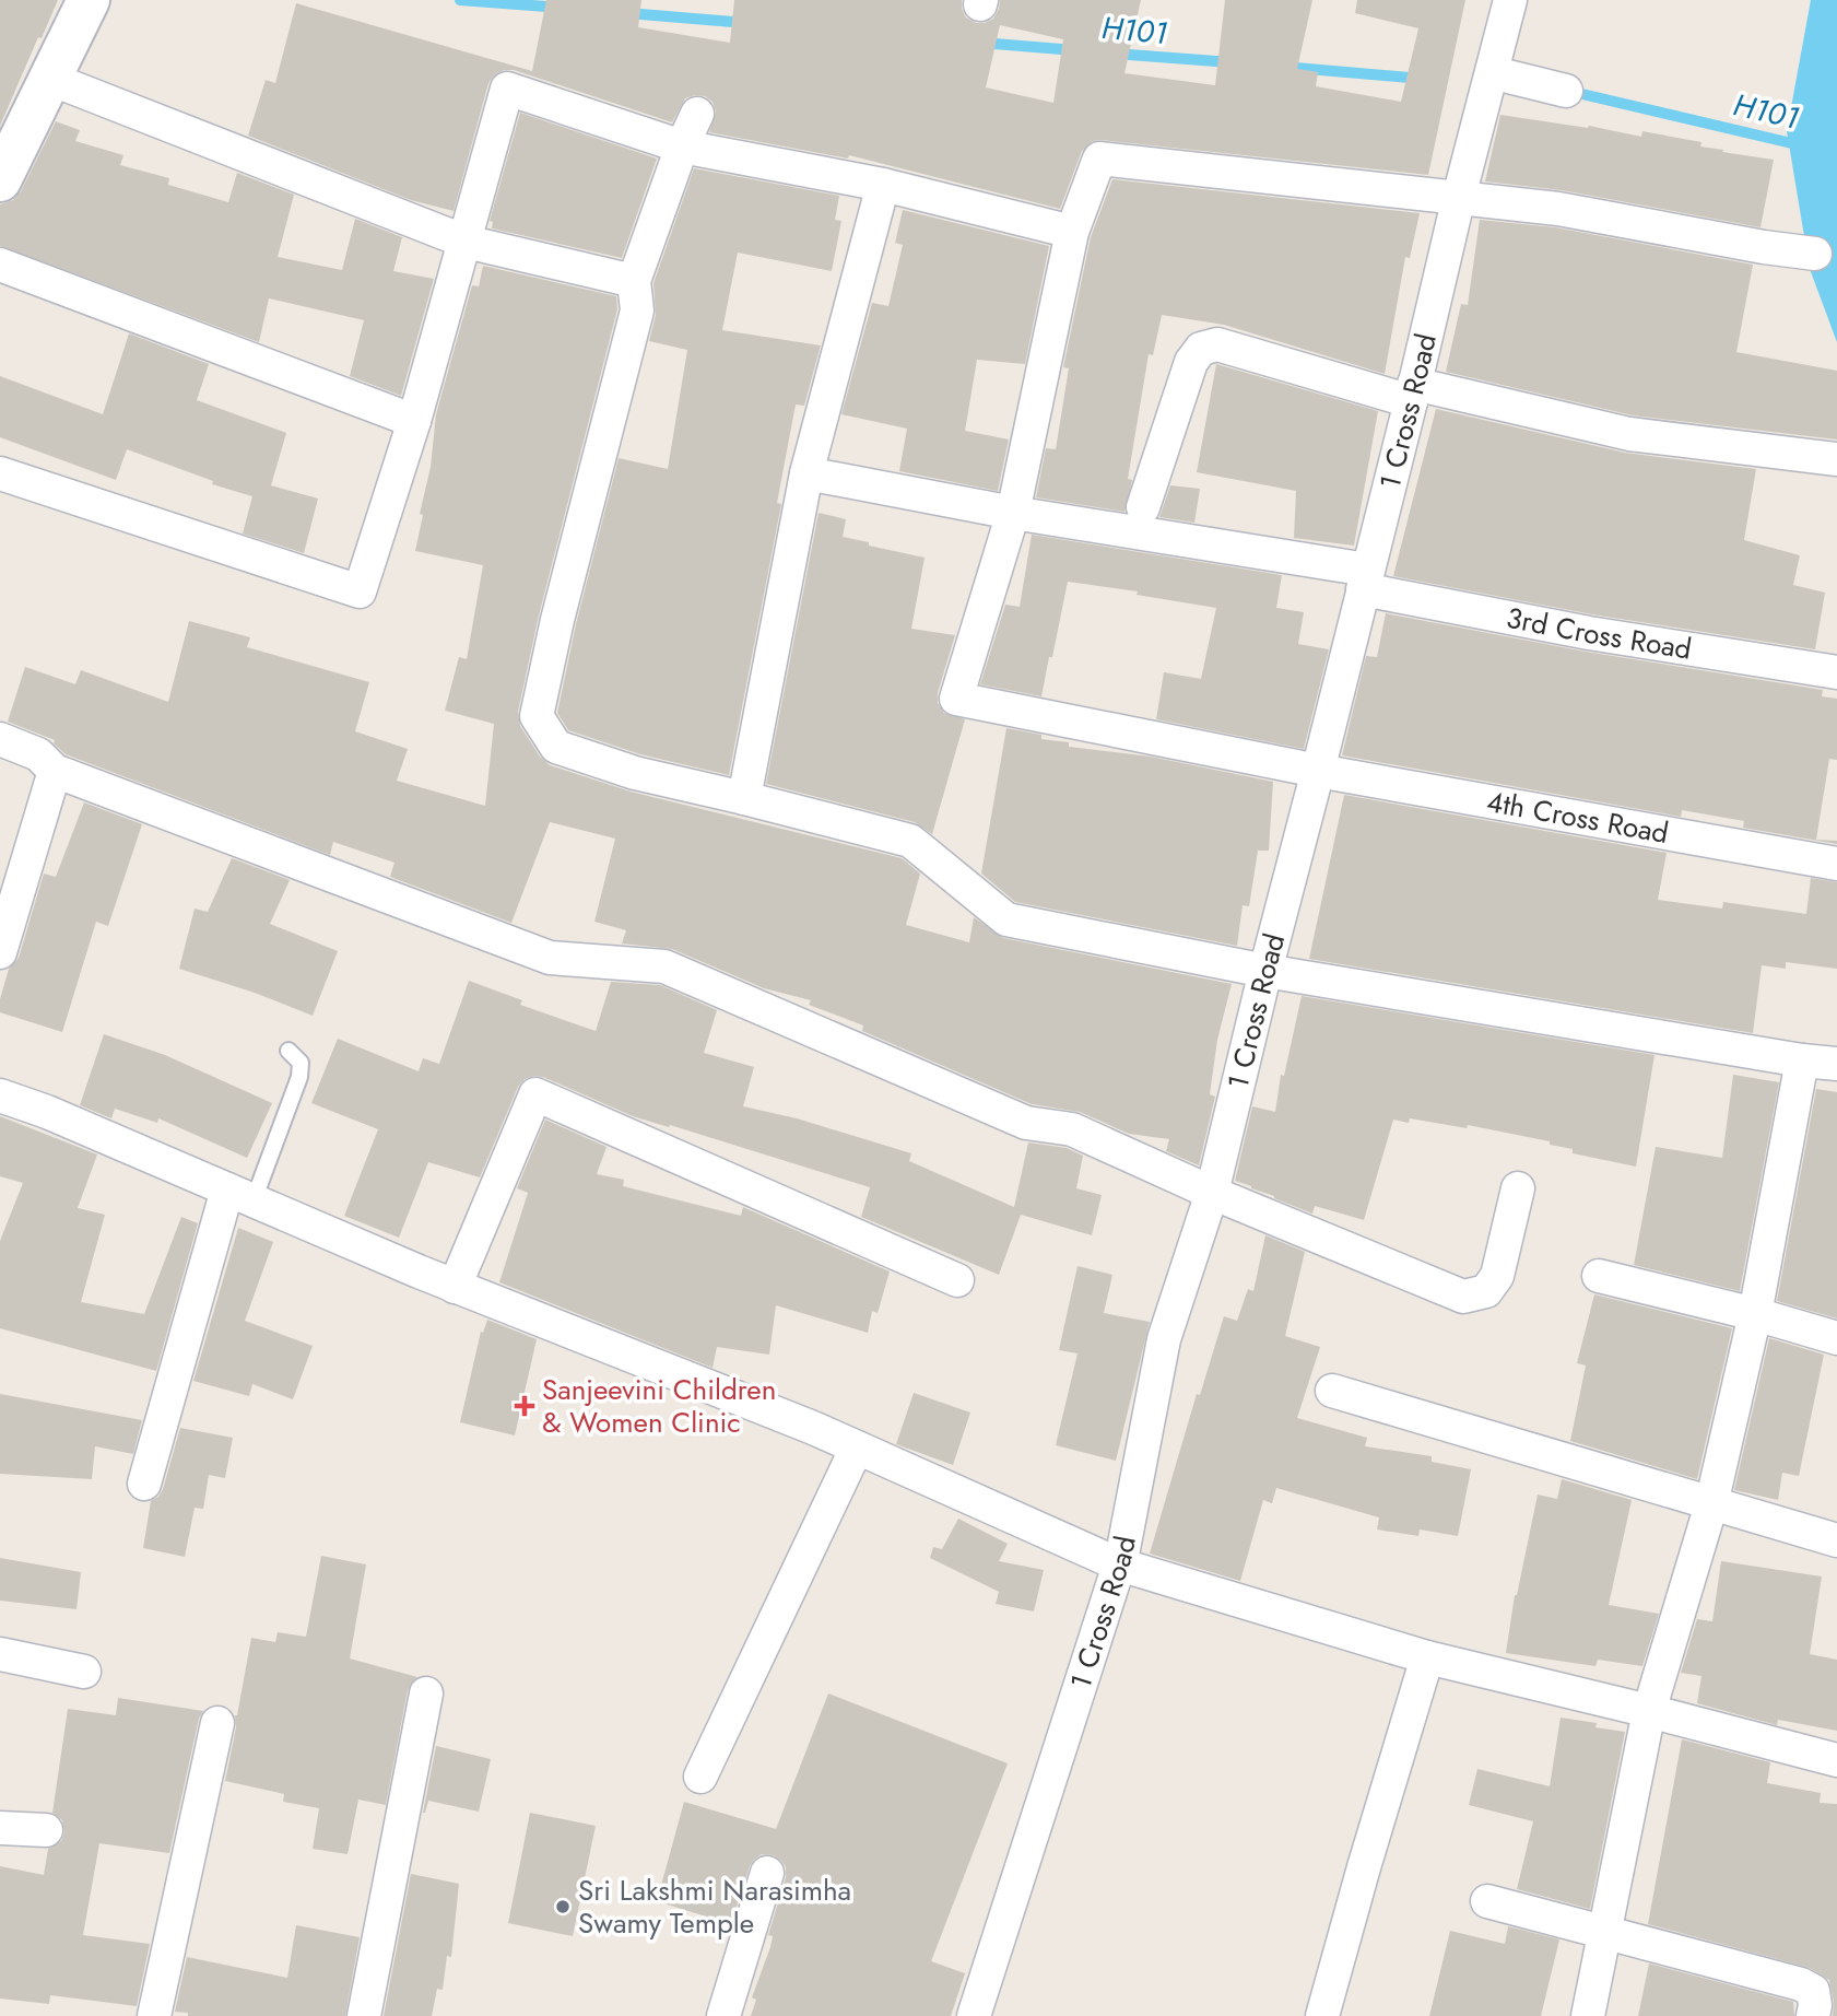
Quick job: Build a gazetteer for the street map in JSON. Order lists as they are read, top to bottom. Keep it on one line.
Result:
{"streets":{"street":["1 Cross Road","3rd Cross Road","4th Cross Road"]},"crossings":[["1 Cross Road","3rd Cross Road"],["1 Cross Road","4th Cross Road"],["3rd Cross Road","4th Cross Road"]],"water":["H101"],"places":{"health":["Sanjeevini Children & Women Clinic"],"other":["Sri Lakshmi Narasimha Swamy Temple"]}}
